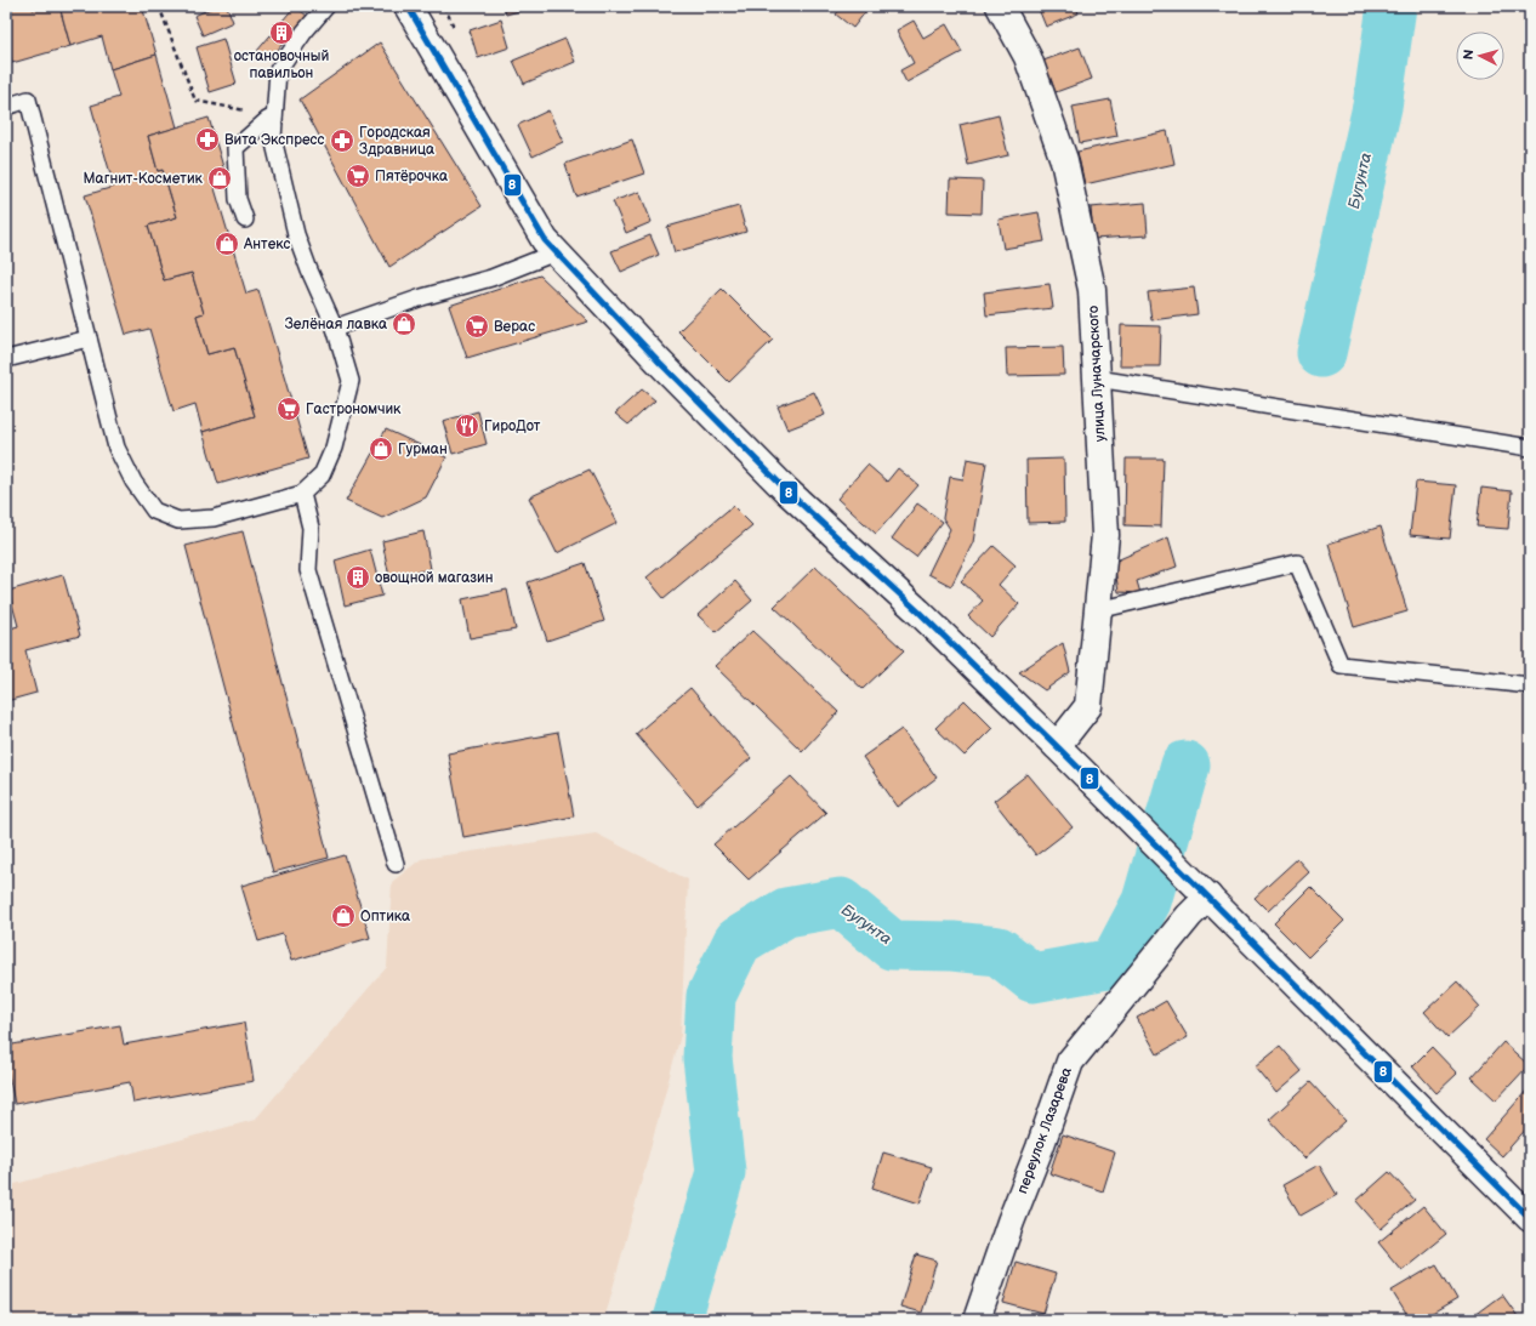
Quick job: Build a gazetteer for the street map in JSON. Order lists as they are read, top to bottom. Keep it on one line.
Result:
{"streets":{"street":["улица Луначарского","переулок Лазарева"]},"water":["Бугунта"],"places":{"building":["остановочный павильон","овощной магазин"],"pharmacy":["Вита Экспресс","Городская Здравница"],"supermarket":["Пятёрочка","Верас","Гастрономчик"],"shop":["Магнит-Косметик","Антекс","Зелёная лавка","Гурман","Оптика"],"restaurant":["ГироДот"]},"lines":["transit line 8"],"north":"left"}
